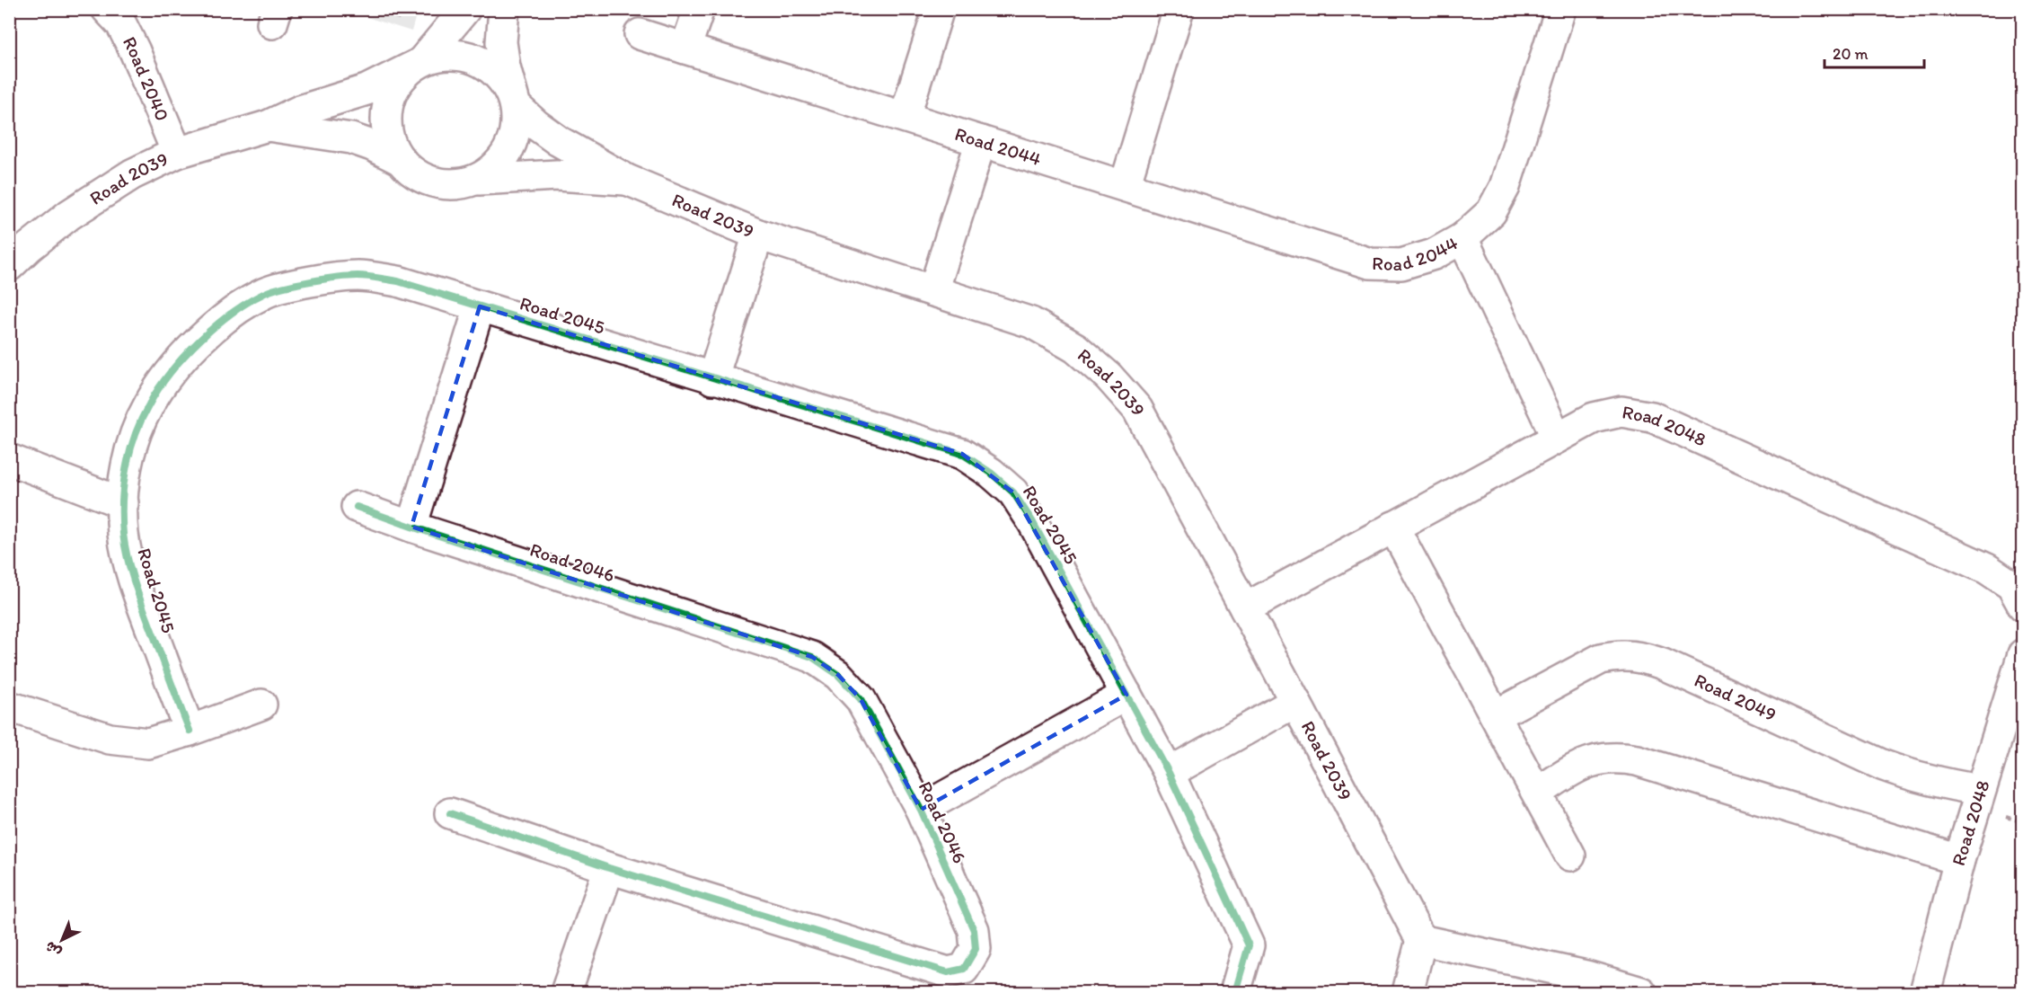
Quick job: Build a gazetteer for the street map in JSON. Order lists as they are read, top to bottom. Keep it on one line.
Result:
{"streets":{"street":["Road 2040","Road 2044","Road 2039","Road 2045","Road 2048","Road 2046","Road 2049"]},"crossings":[["Road 2040","Road 2039"],["Road 2039","Road 2048"],["Road 2045","Road 2046"],["Road 2048","Road 2049"]],"scale_bar":"20 m","north":"bottom left"}
